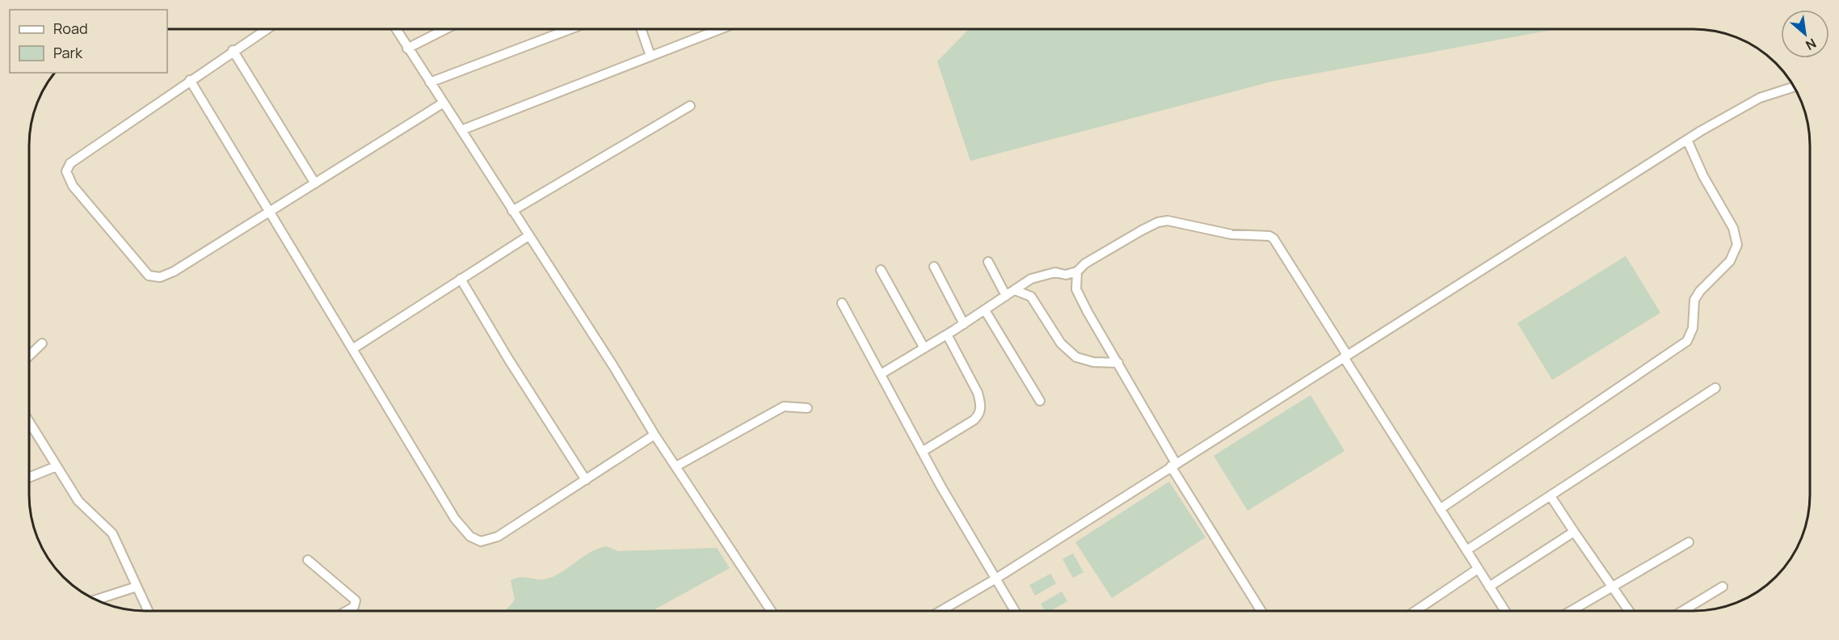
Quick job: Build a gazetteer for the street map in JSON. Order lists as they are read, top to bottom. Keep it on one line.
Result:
{"legend":["Road","Park"],"north":"bottom right"}
